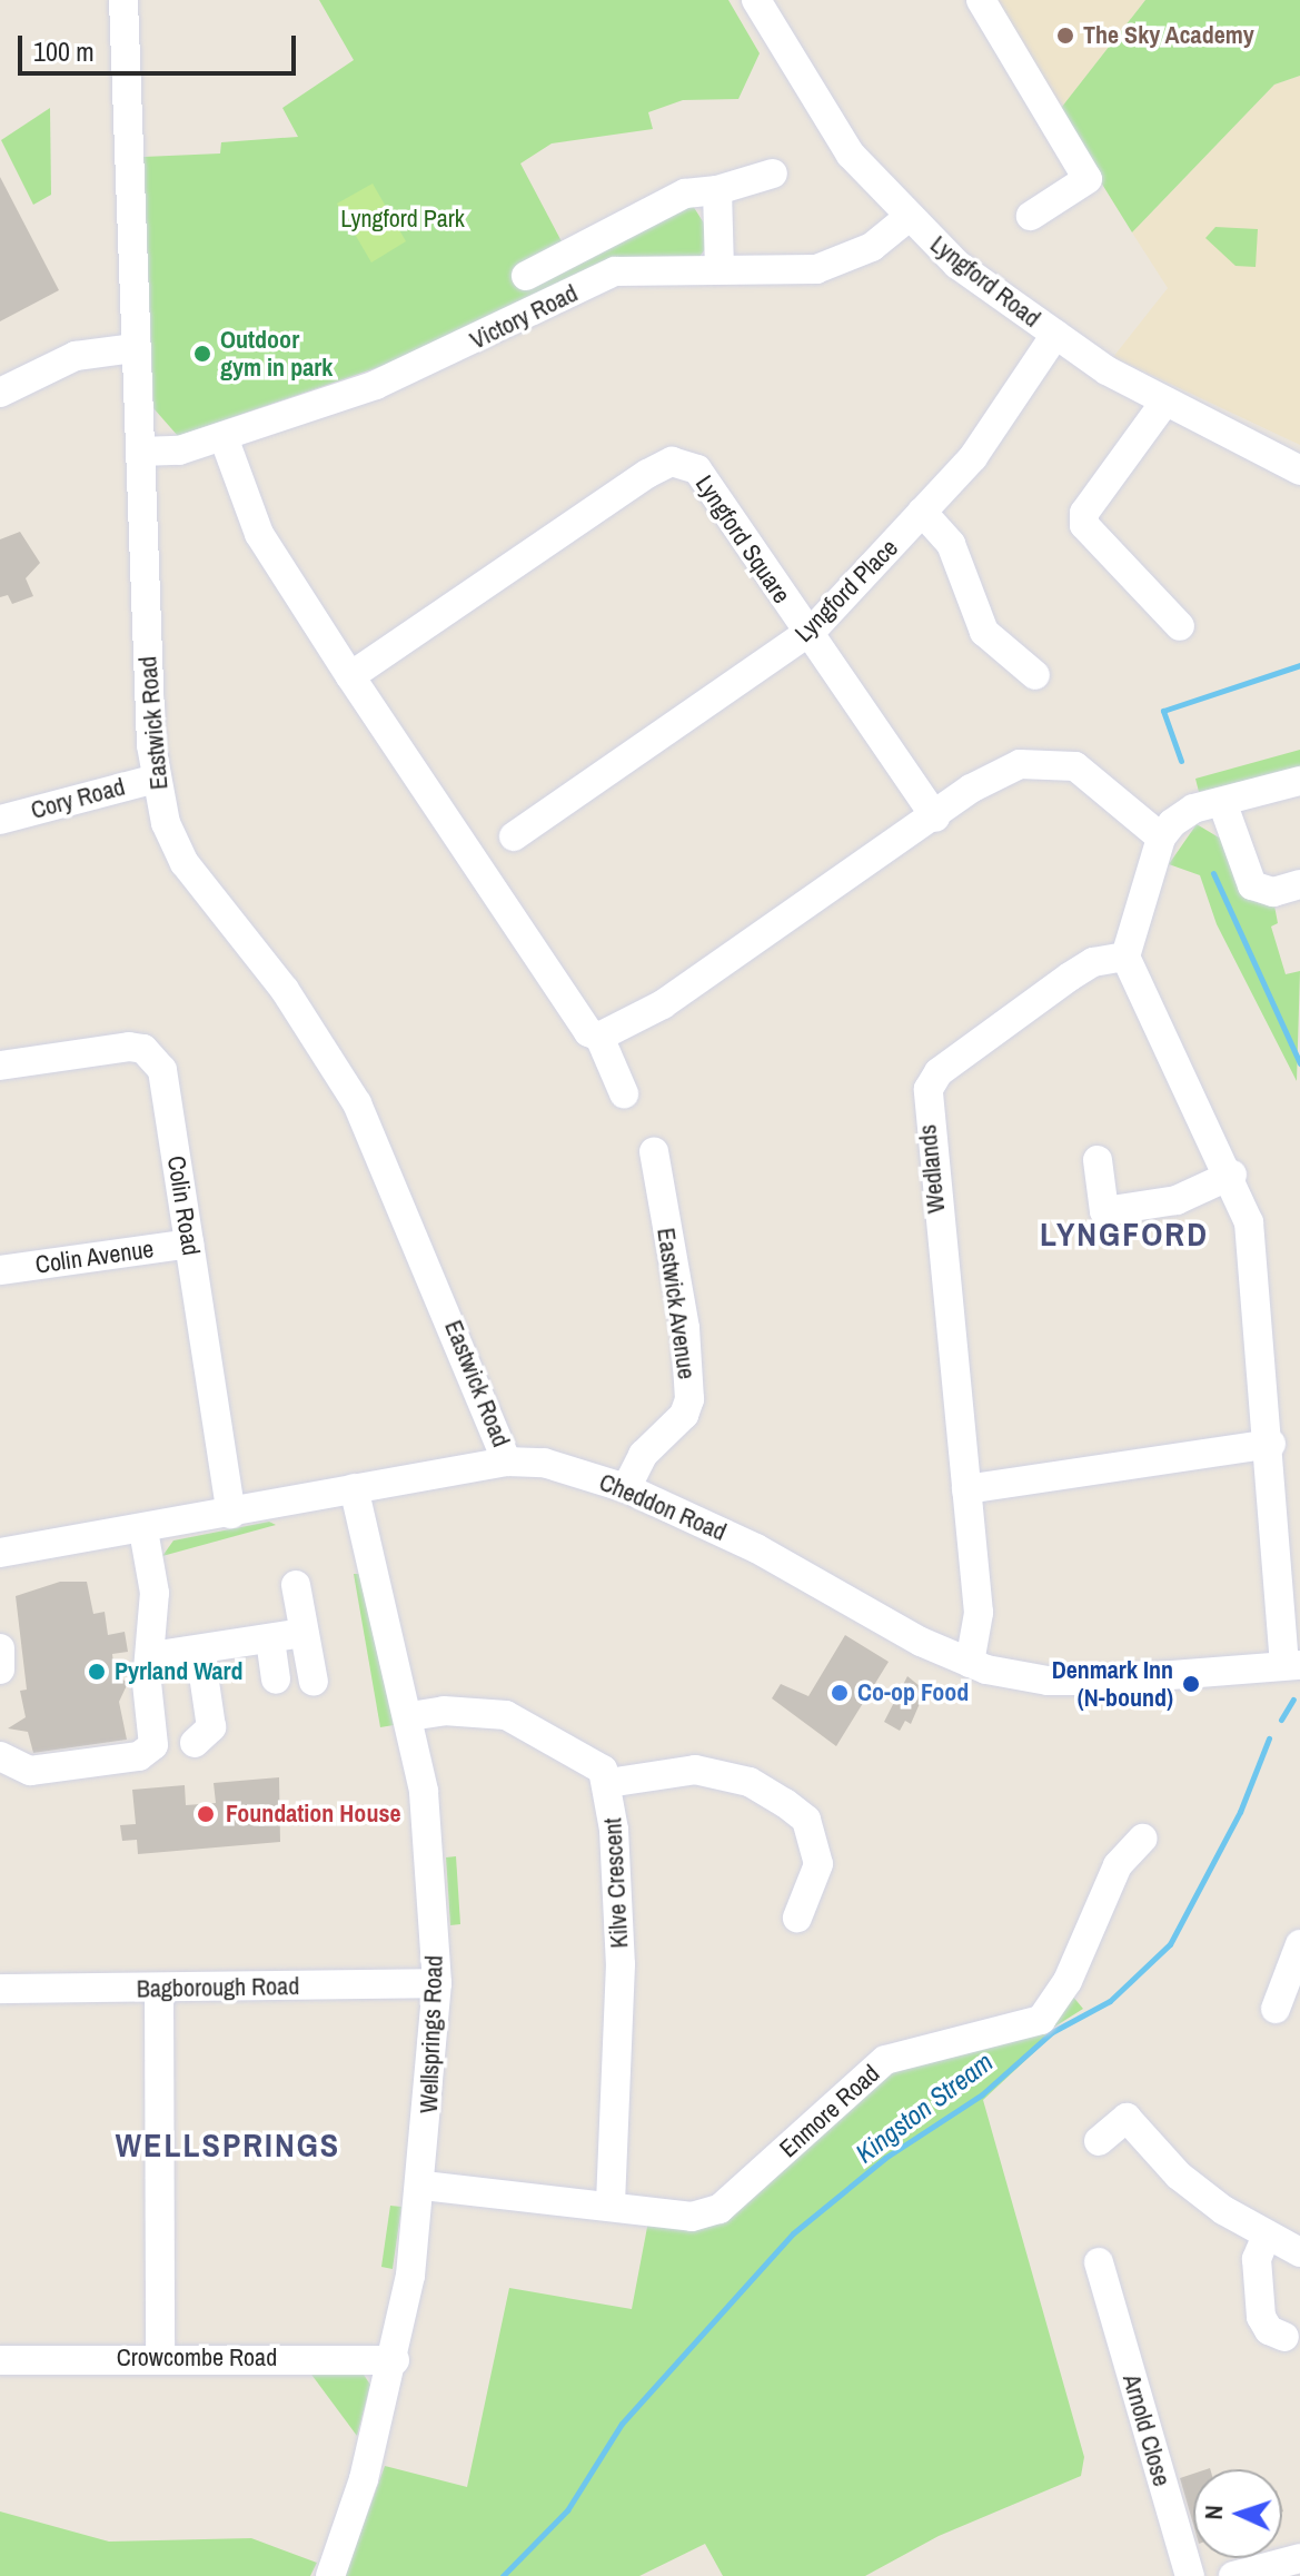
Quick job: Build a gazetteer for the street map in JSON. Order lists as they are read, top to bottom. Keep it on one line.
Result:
{"streets":{"street":["Lyngford Road","Victory Road","Lyngford Square","Lyngford Place","Eastwick Road","Cory Road","Wedlands","Colin Road","Colin Avenue","Eastwick Avenue","Cheddon Road","Kilve Crescent","Bagborough Road","Wellsprings Road","Enmore Road","Crowcombe Road","Arnold Close"]},"crossings":[["Lyngford Road","Victory Road"],["Lyngford Road","Lyngford Place"],["Victory Road","Eastwick Road"],["Lyngford Square","Lyngford Place"],["Eastwick Road","Cory Road"],["Eastwick Road","Cheddon Road"],["Wedlands","Cheddon Road"],["Colin Road","Colin Avenue"],["Colin Road","Cheddon Road"],["Eastwick Avenue","Cheddon Road"],["Cheddon Road","Wellsprings Road"],["Kilve Crescent","Wellsprings Road"],["Kilve Crescent","Enmore Road"],["Bagborough Road","Wellsprings Road"],["Wellsprings Road","Enmore Road"],["Wellsprings Road","Crowcombe Road"]],"districts":["LYNGFORD","WELLSPRINGS"],"water":["Kingston Stream"],"parks":["Lyngford Park"],"places":["The Sky Academy","Outdoor gym in park","Pyrland Ward","Denmark Inn (N-bound)","Co-op Food","Foundation House"],"scale_bar":"100 m","north":"left"}
